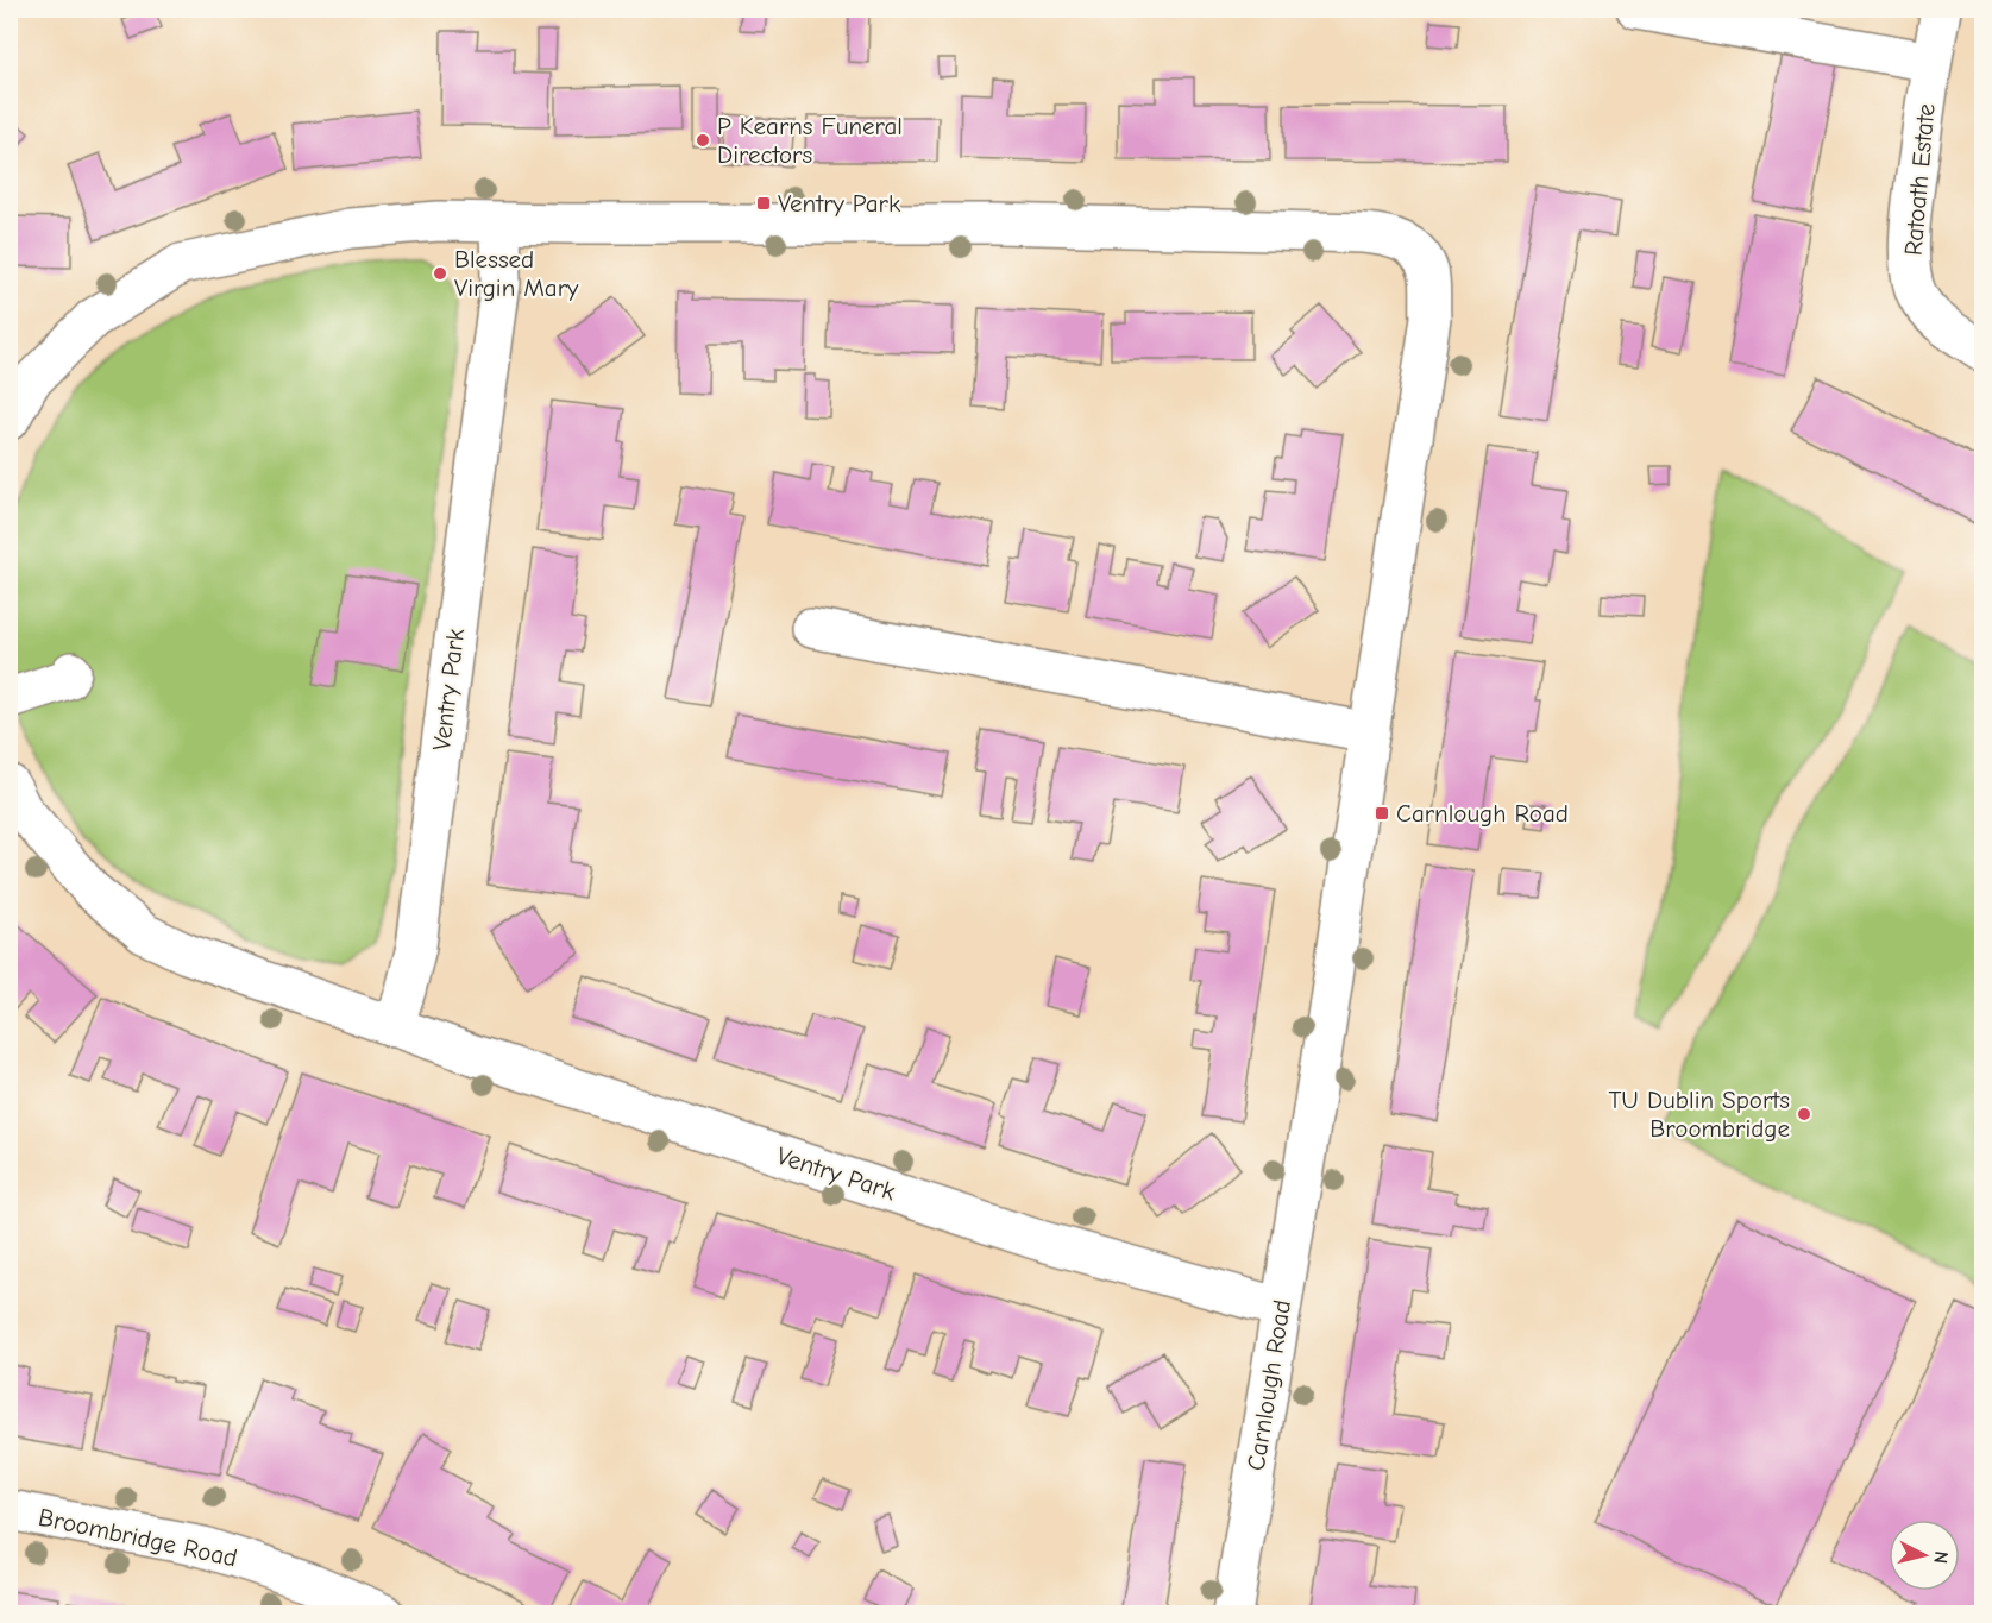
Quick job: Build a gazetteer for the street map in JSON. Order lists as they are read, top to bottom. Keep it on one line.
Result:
{"streets":{"street":["Ratoath Estate","Ventry Park","Carnlough Road","Broombridge Road"]},"crossings":[["Ventry Park","Carnlough Road"]],"places":{"other":["P Kearns Funeral Directors","Blessed Virgin Mary","TU Dublin Sports Broombridge"],"transit":["Ventry Park","Carnlough Road"]},"north":"right"}
